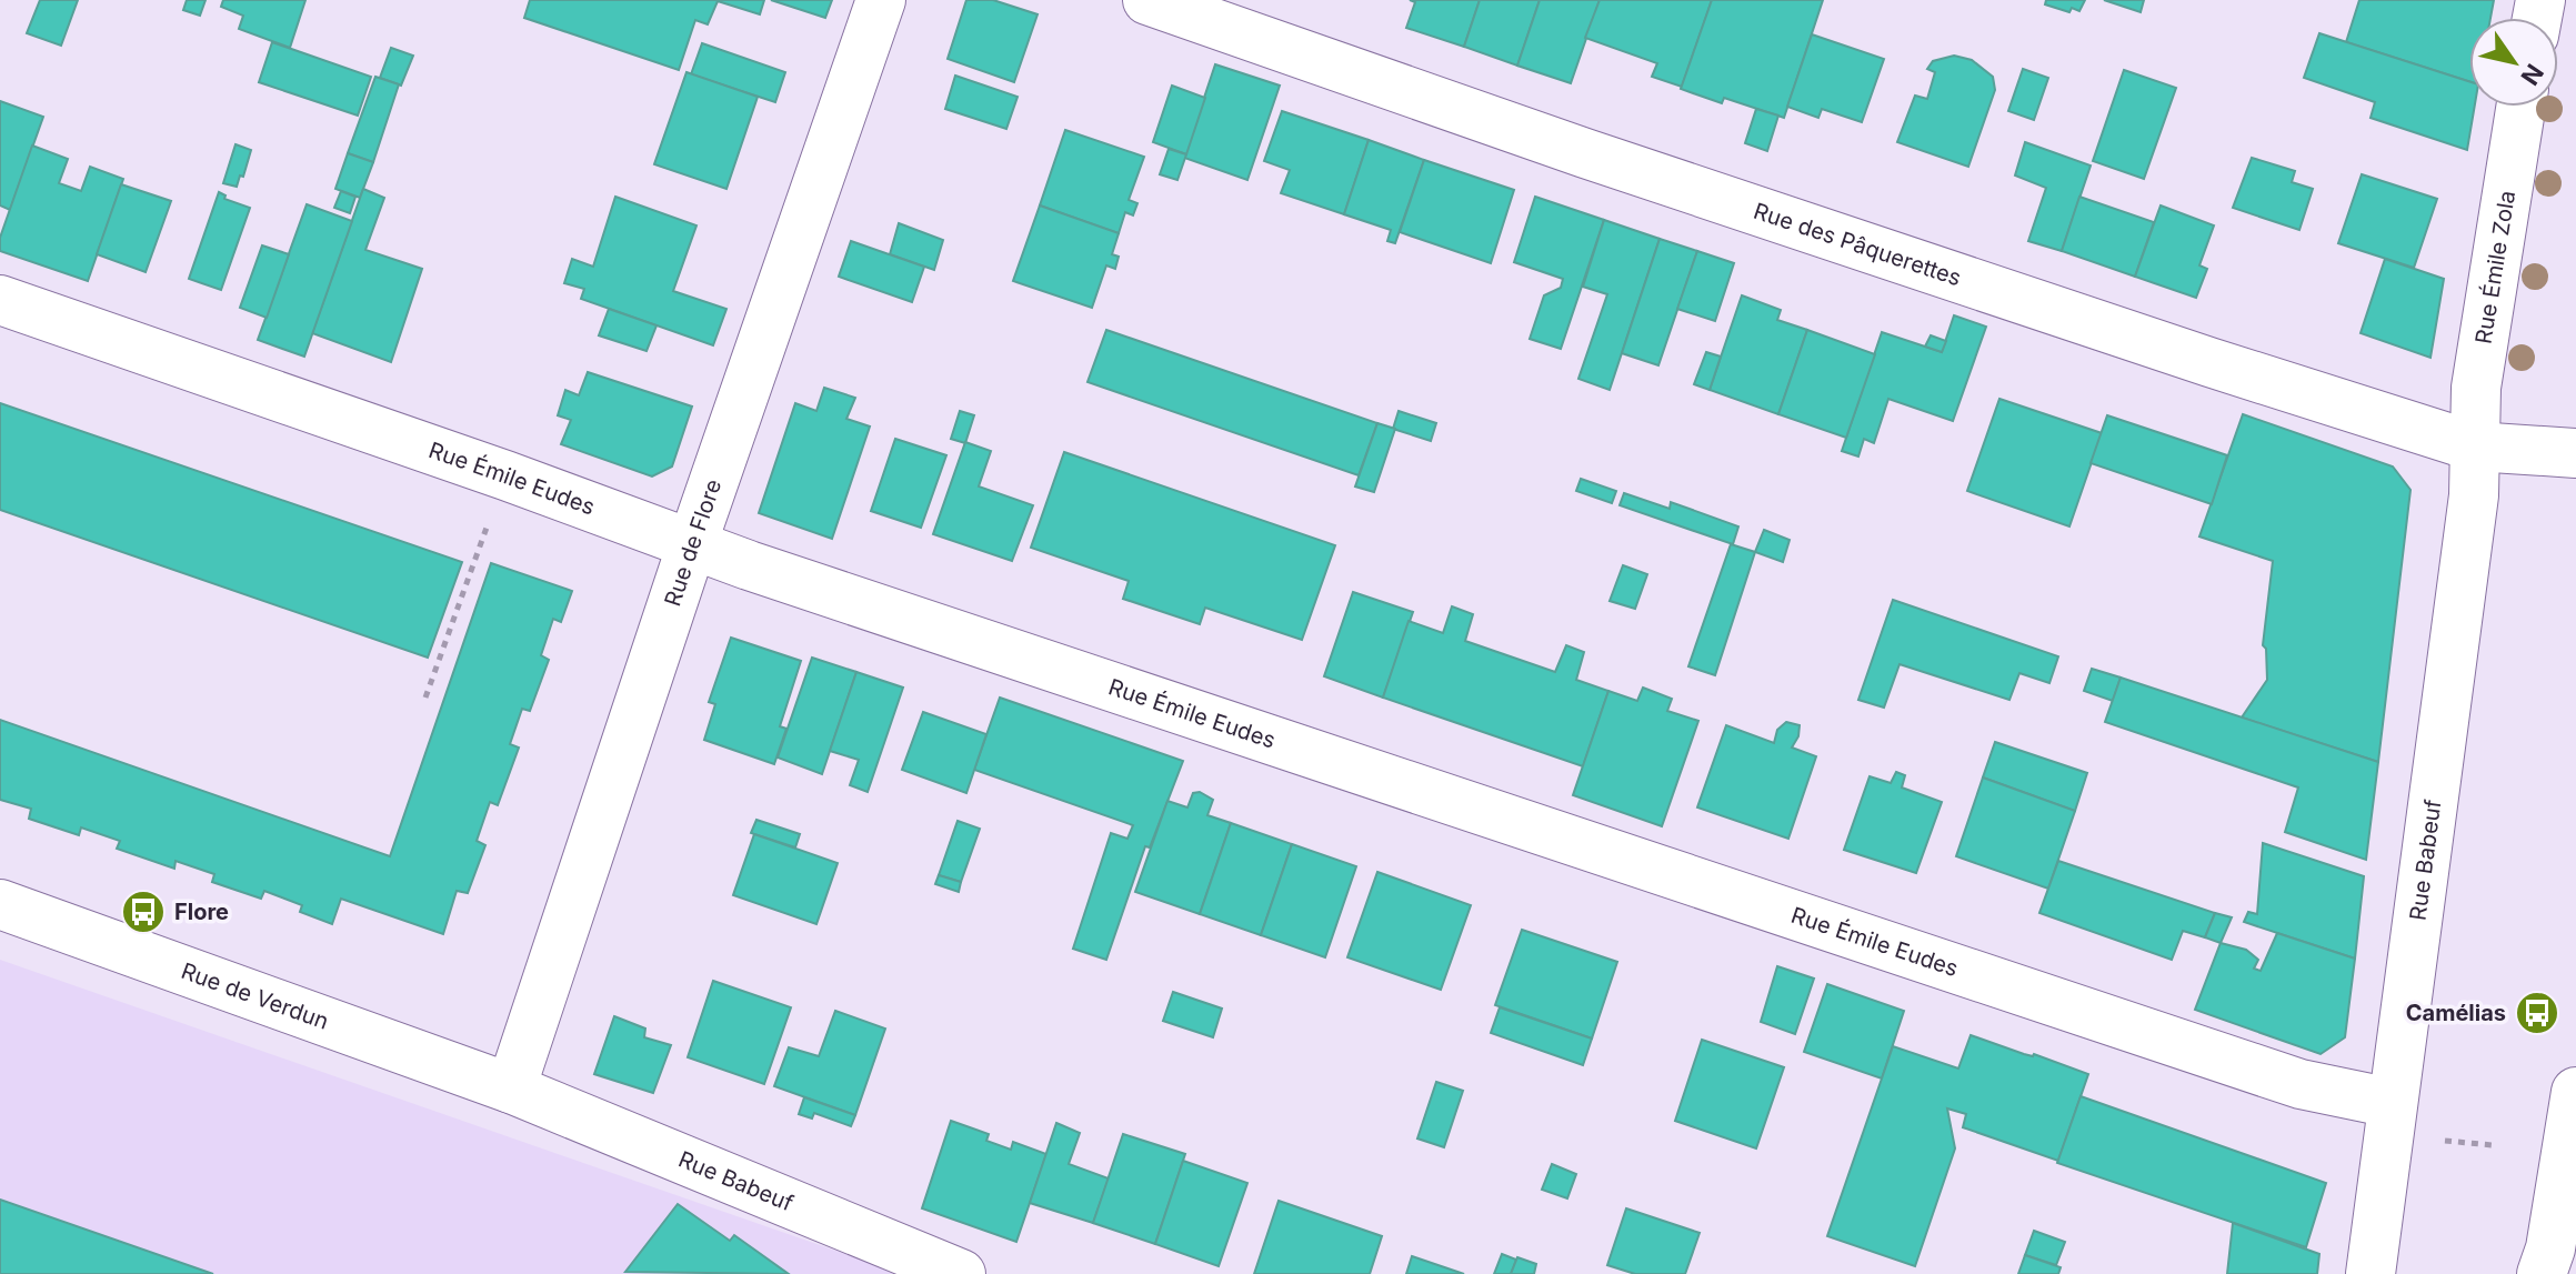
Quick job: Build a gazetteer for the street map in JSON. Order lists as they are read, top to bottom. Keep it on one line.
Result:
{"streets":{"street":["Rue des Pâquerettes","Rue Émile Zola","Rue Émile Eudes","Rue de Flore","Rue Babeuf","Rue de Verdun"]},"crossings":[["Rue des Pâquerettes","Rue Émile Zola"],["Rue des Pâquerettes","Rue Babeuf"],["Rue Émile Zola","Rue Babeuf"],["Rue Émile Eudes","Rue de Flore"],["Rue Émile Eudes","Rue Babeuf"],["Rue de Flore","Rue Babeuf"],["Rue de Flore","Rue de Verdun"],["Rue Babeuf","Rue de Verdun"]],"places":{"bus stop":["Flore","Camélias"]},"north":"bottom right"}
